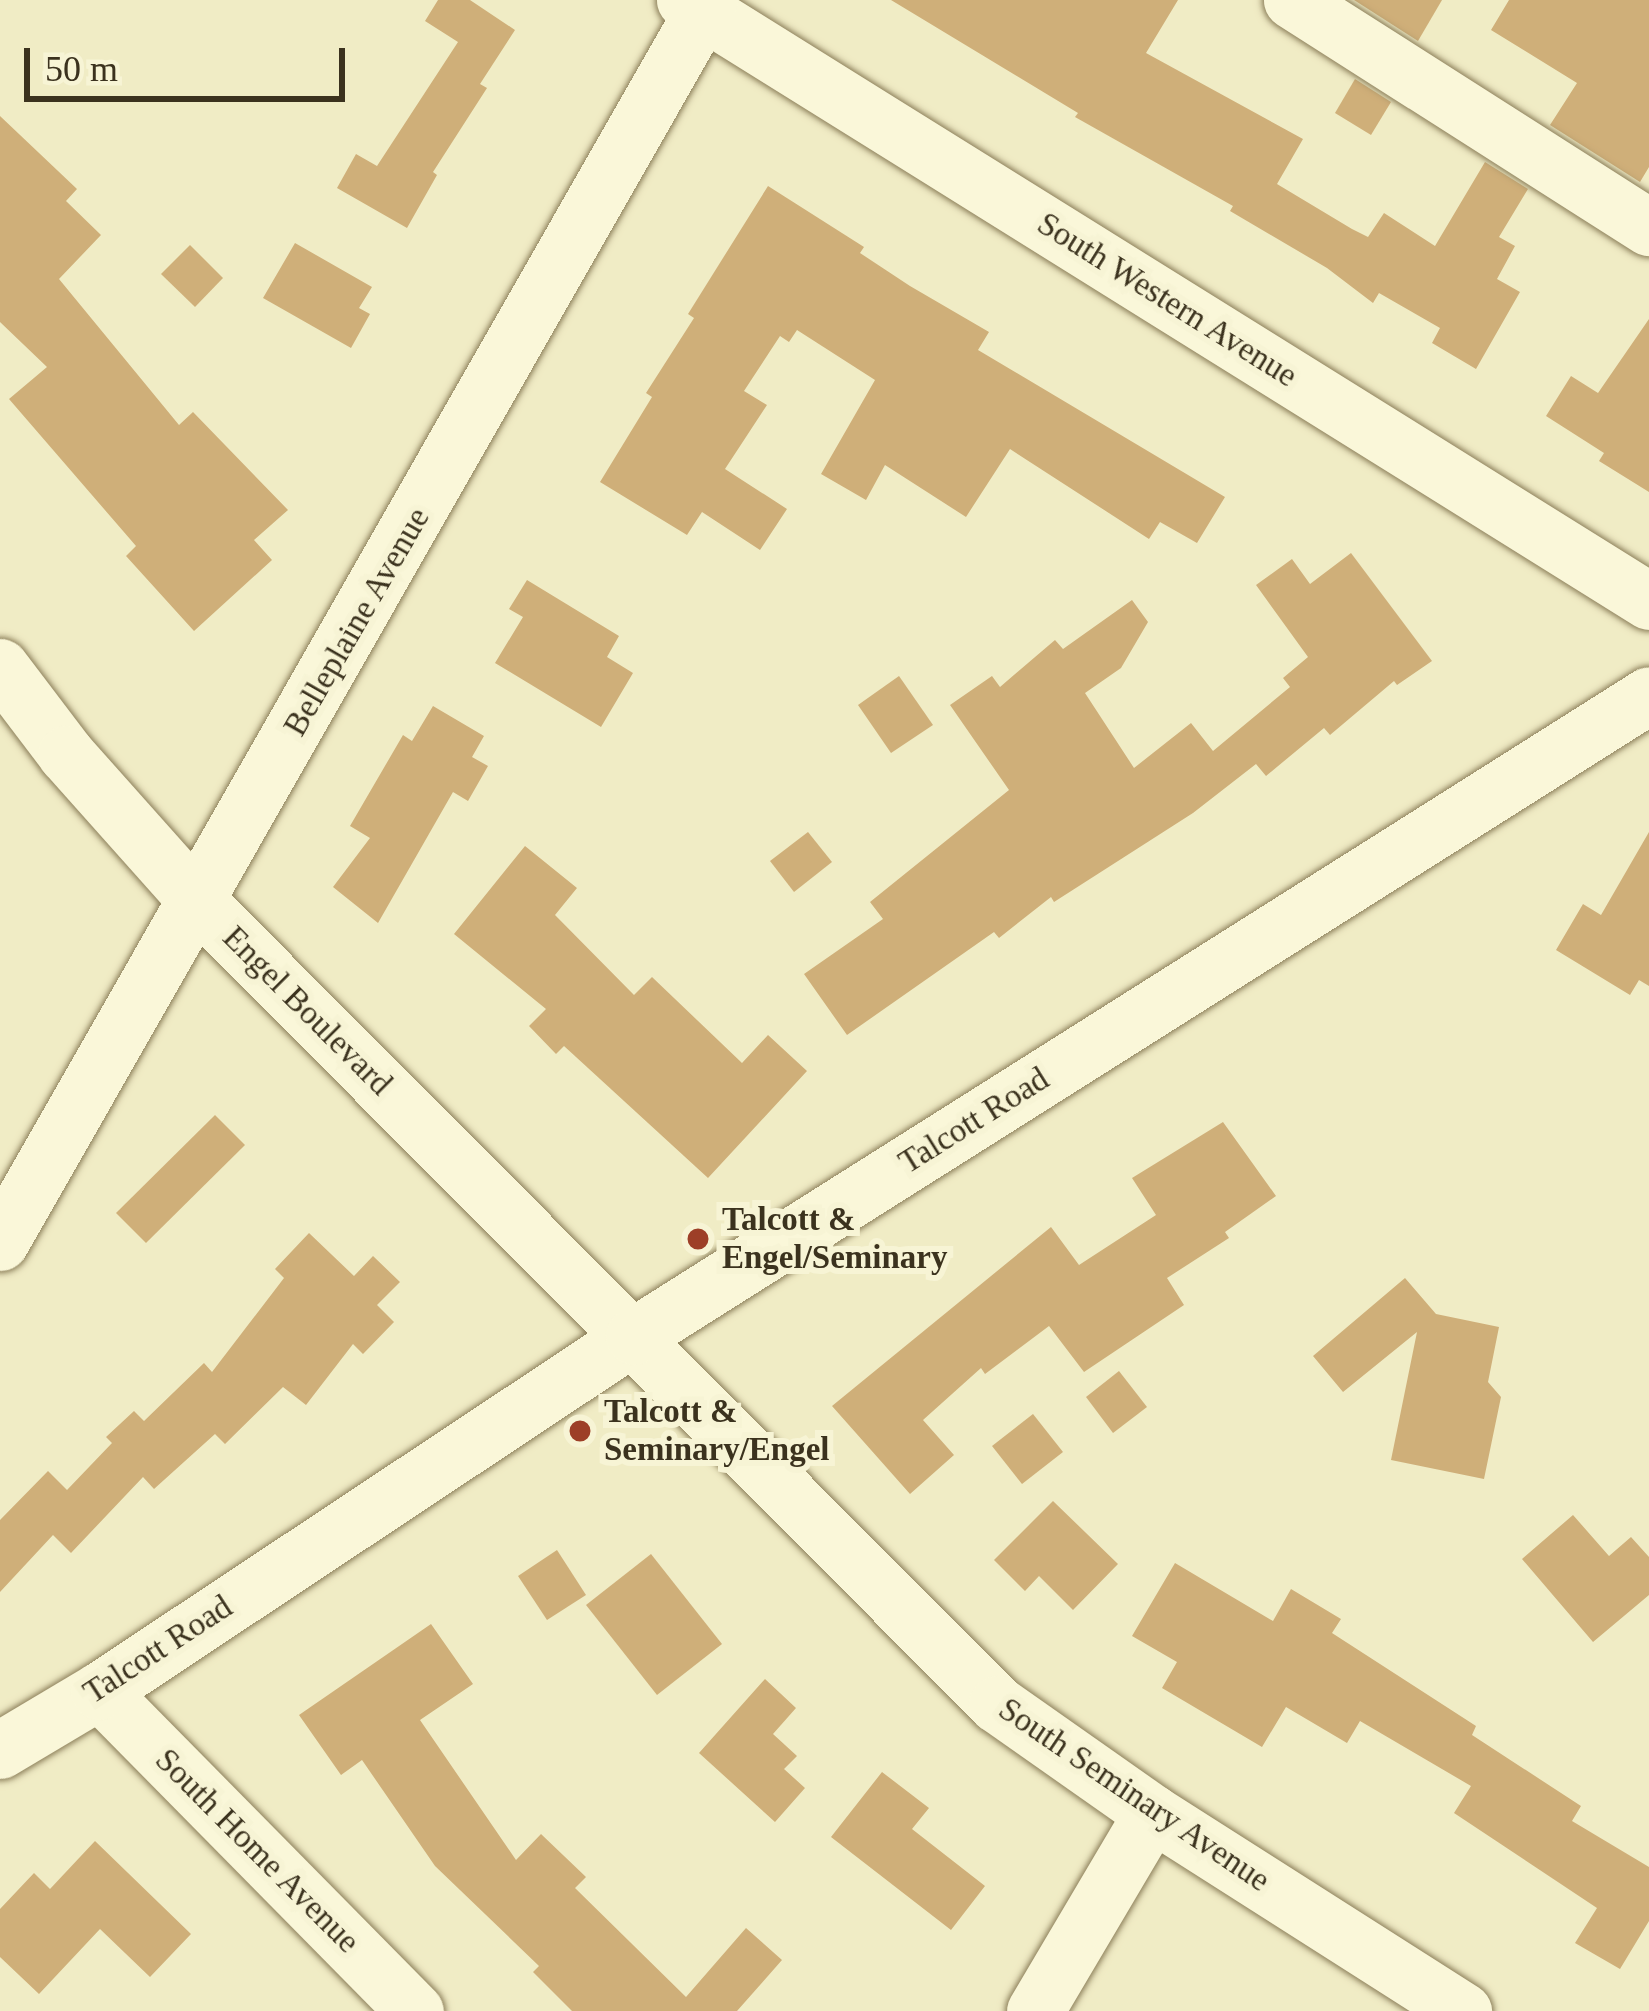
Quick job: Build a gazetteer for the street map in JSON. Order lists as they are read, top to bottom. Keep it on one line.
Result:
{"streets":{"street":["South Western Avenue","Belleplaine Avenue","Engel Boulevard","Talcott Road","South Seminary Avenue","South Home Avenue"]},"crossings":[["South Western Avenue","Belleplaine Avenue"],["Belleplaine Avenue","Engel Boulevard"],["Engel Boulevard","Talcott Road"],["Engel Boulevard","South Seminary Avenue"],["Talcott Road","South Seminary Avenue"],["Talcott Road","South Home Avenue"]],"places":["Talcott & Engel/Seminary","Talcott & Seminary/Engel"],"scale_bar":"50 m"}
